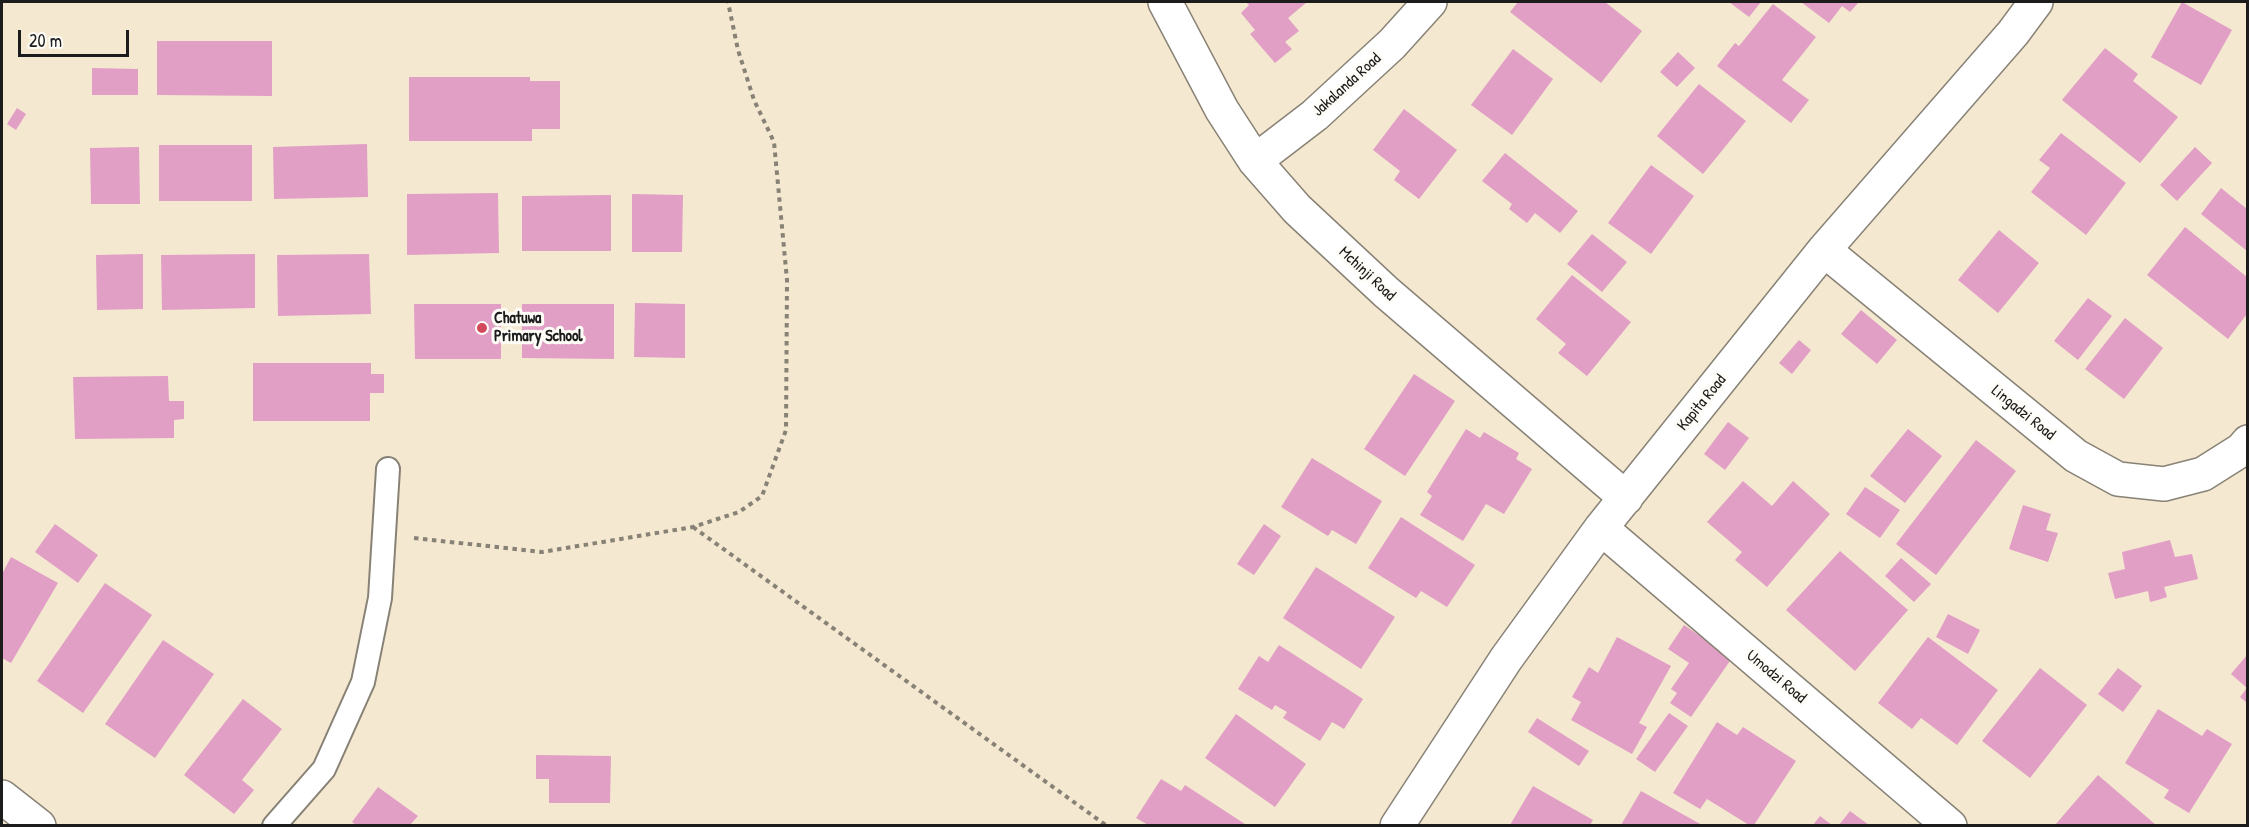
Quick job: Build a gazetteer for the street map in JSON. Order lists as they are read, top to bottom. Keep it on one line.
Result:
{"streets":{"street":["Jakalanda Road","Mchinji Road","Kapita Road","Lingadzi Road","Umodzi Road"]},"crossings":[["Jakalanda Road","Mchinji Road"],["Mchinji Road","Kapita Road"],["Kapita Road","Lingadzi Road"],["Kapita Road","Umodzi Road"]],"places":["Chatuwa Primary School"],"scale_bar":"20 m"}
